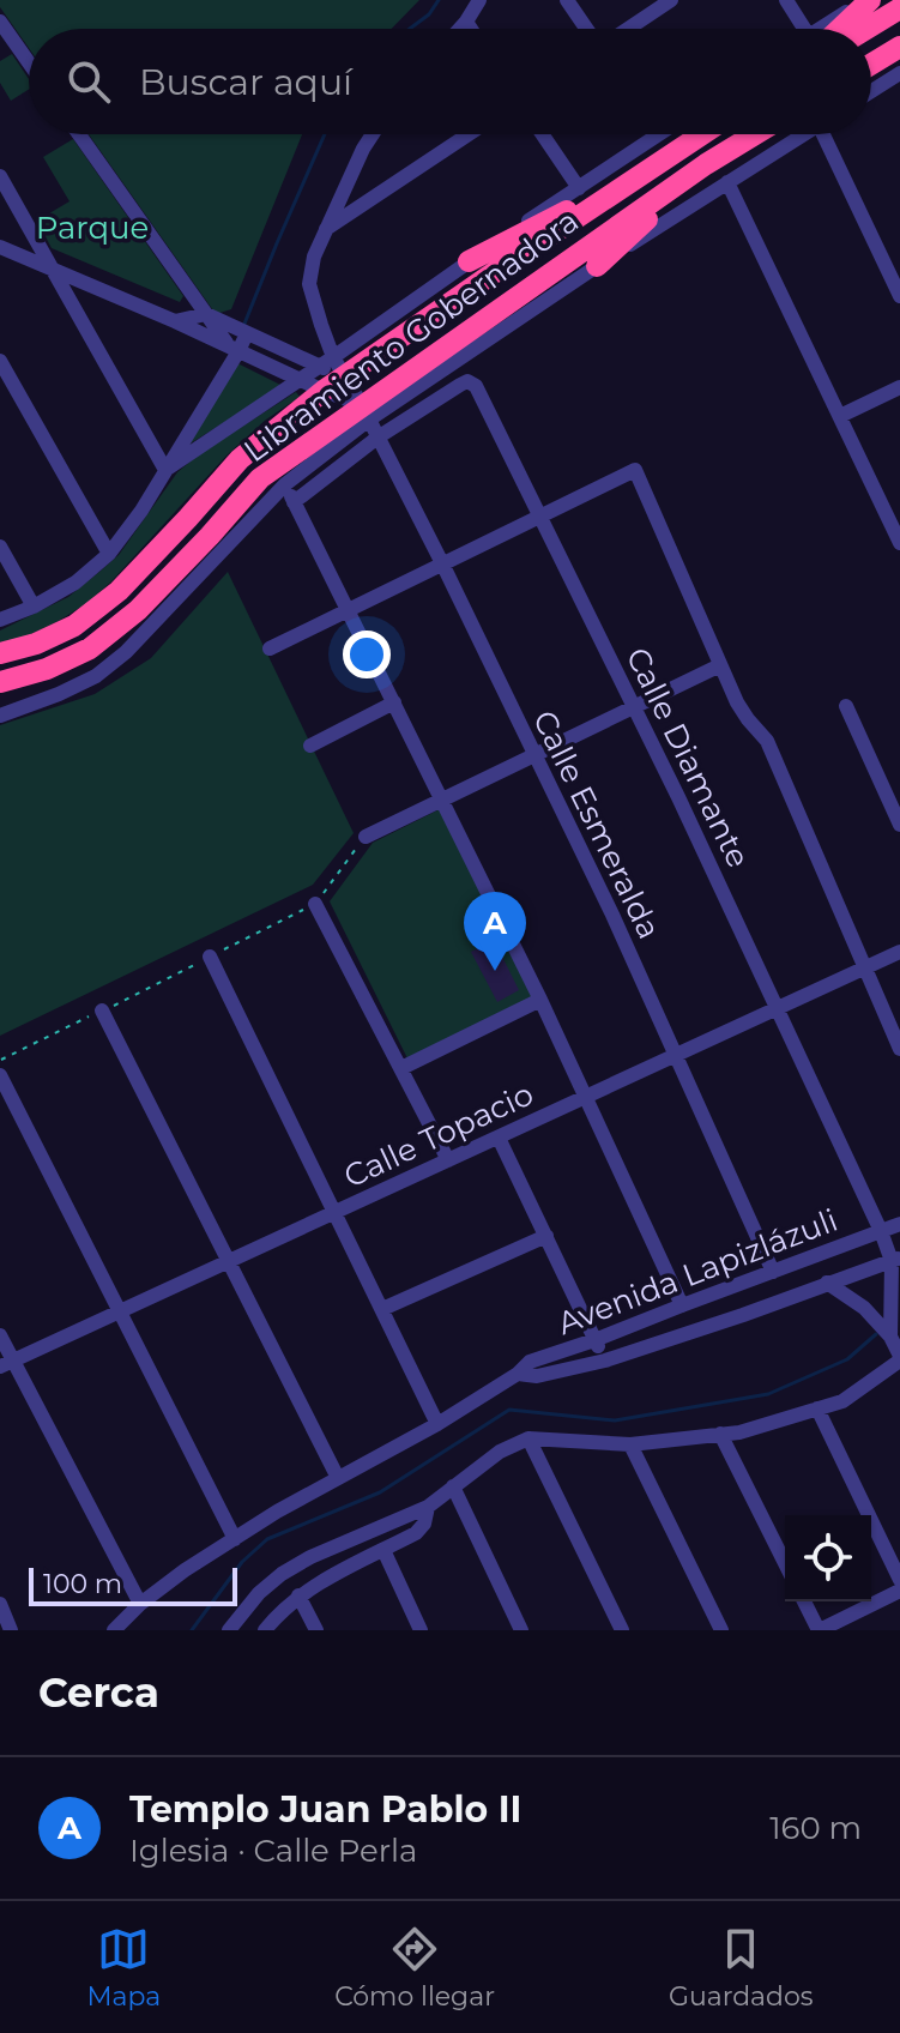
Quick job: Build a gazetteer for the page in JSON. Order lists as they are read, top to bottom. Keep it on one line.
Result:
{"streets":{"highway":["Libramiento Gobernadora"],"street":["Calle Diamante","Calle Esmeralda","Calle Topacio","Avenida Lapizlázuli"]},"crossings":[["Libramiento Gobernadora","Calle Esmeralda"],["Calle Diamante","Calle Esmeralda"],["Calle Diamante","Calle Topacio"],["Calle Diamante","Avenida Lapizlázuli"],["Calle Esmeralda","Calle Topacio"],["Calle Esmeralda","Avenida Lapizlázuli"]],"parks":["Parque"],"scale_bar":"100 m","page":{"search":"Buscar aquí","pins":"A","scale":"100 m","heading":"Cerca","list":[{"mark":"A","name":"Templo Juan Pablo II","note":"Iglesia · Calle Perla","value":"160 m"}],"nav":["Mapa","Cómo llegar","Guardados"]}}
